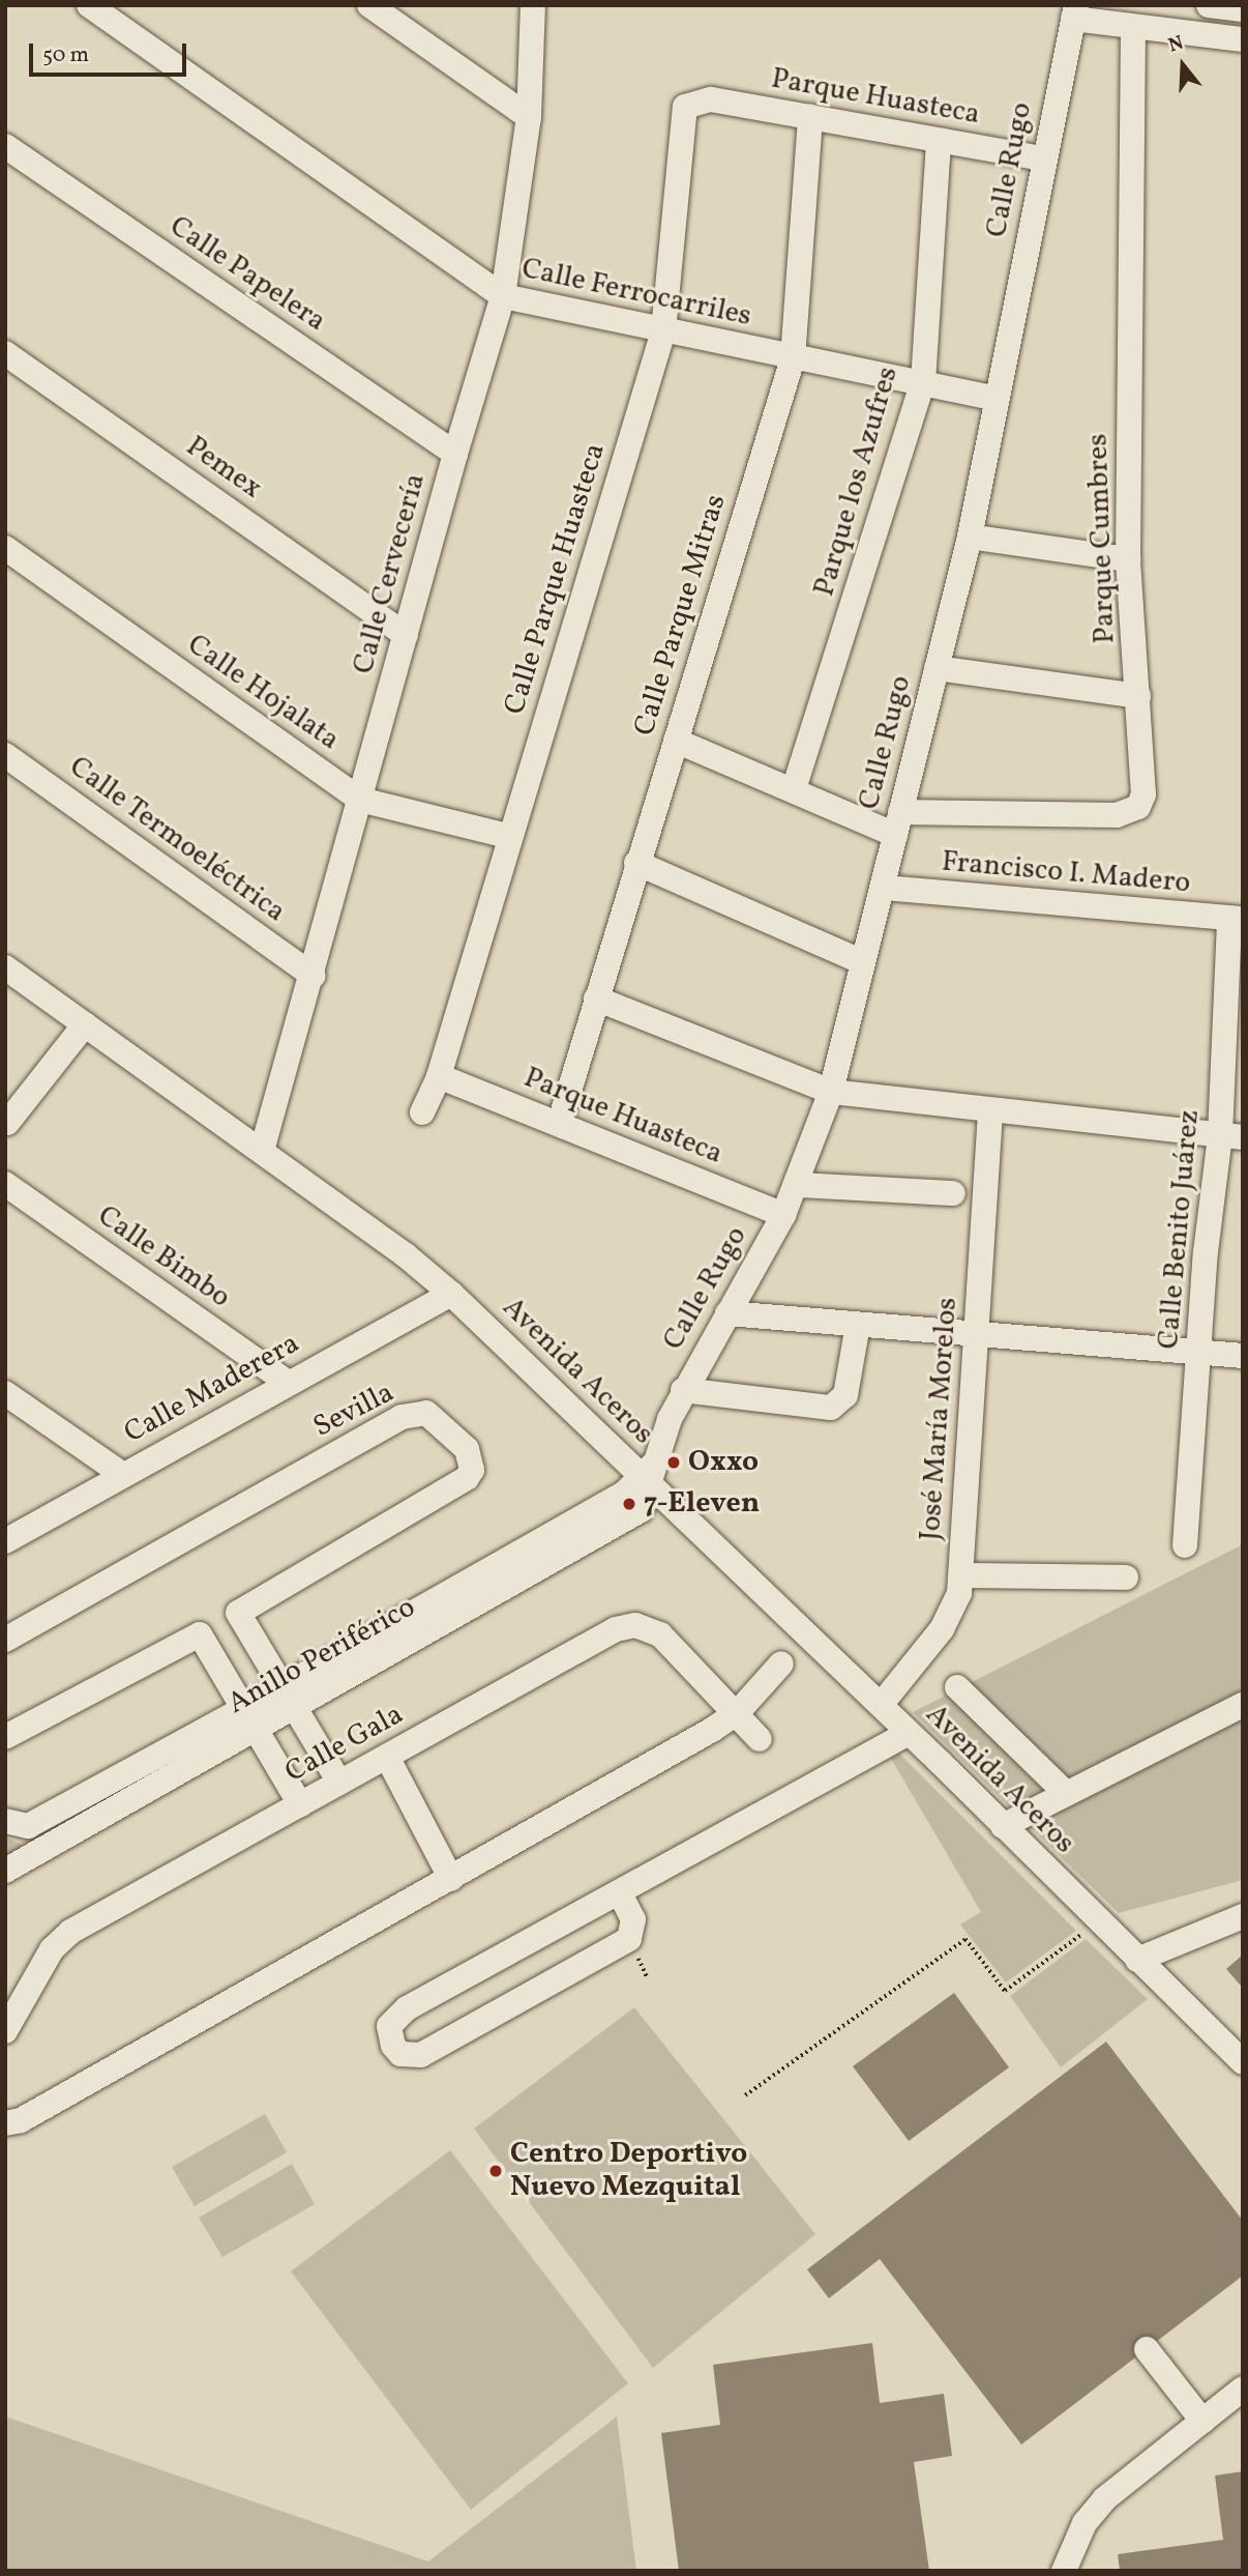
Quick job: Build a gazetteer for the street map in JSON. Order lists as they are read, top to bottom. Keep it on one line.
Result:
{"streets":{"street":["Parque Huasteca","Calle Rugo","Calle Papelera","Calle Ferrocarriles","Pemex","Parque los Azufres","Parque Cumbres","Calle Cervecería","Calle Parque Huasteca","Calle Parque Mitras","Calle Hojalata","Calle Termoeléctrica","Francisco I. Madero","Calle Benito Juárez","Calle Bimbo","Avenida Aceros","Calle Maderera","Sevilla","José María Morelos","Anillo Periférico","Calle Gala"]},"crossings":[["Parque Huasteca","Calle Rugo"],["Parque Huasteca","Parque los Azufres"],["Parque Huasteca","Calle Parque Huasteca"],["Parque Huasteca","Calle Parque Mitras"],["Calle Rugo","Calle Ferrocarriles"],["Calle Rugo","Parque Cumbres"],["Calle Rugo","Francisco I. Madero"],["Calle Rugo","Avenida Aceros"],["Calle Rugo","Anillo Periférico"],["Calle Papelera","Calle Cervecería"],["Calle Ferrocarriles","Parque los Azufres"],["Calle Ferrocarriles","Calle Cervecería"],["Calle Ferrocarriles","Calle Parque Huasteca"],["Calle Ferrocarriles","Calle Parque Mitras"],["Pemex","Calle Cervecería"],["Calle Cervecería","Calle Hojalata"],["Calle Cervecería","Calle Termoeléctrica"],["Calle Cervecería","Avenida Aceros"],["Calle Parque Huasteca","Calle Hojalata"],["Francisco I. Madero","Calle Benito Juárez"],["Calle Bimbo","Calle Maderera"],["Avenida Aceros","Calle Maderera"],["Avenida Aceros","José María Morelos"],["Avenida Aceros","Anillo Periférico"],["Sevilla","Anillo Periférico"]],"places":["Oxxo","7-Eleven","Centro Deportivo Nuevo Mezquital"],"scale_bar":"50 m","north":"top"}
